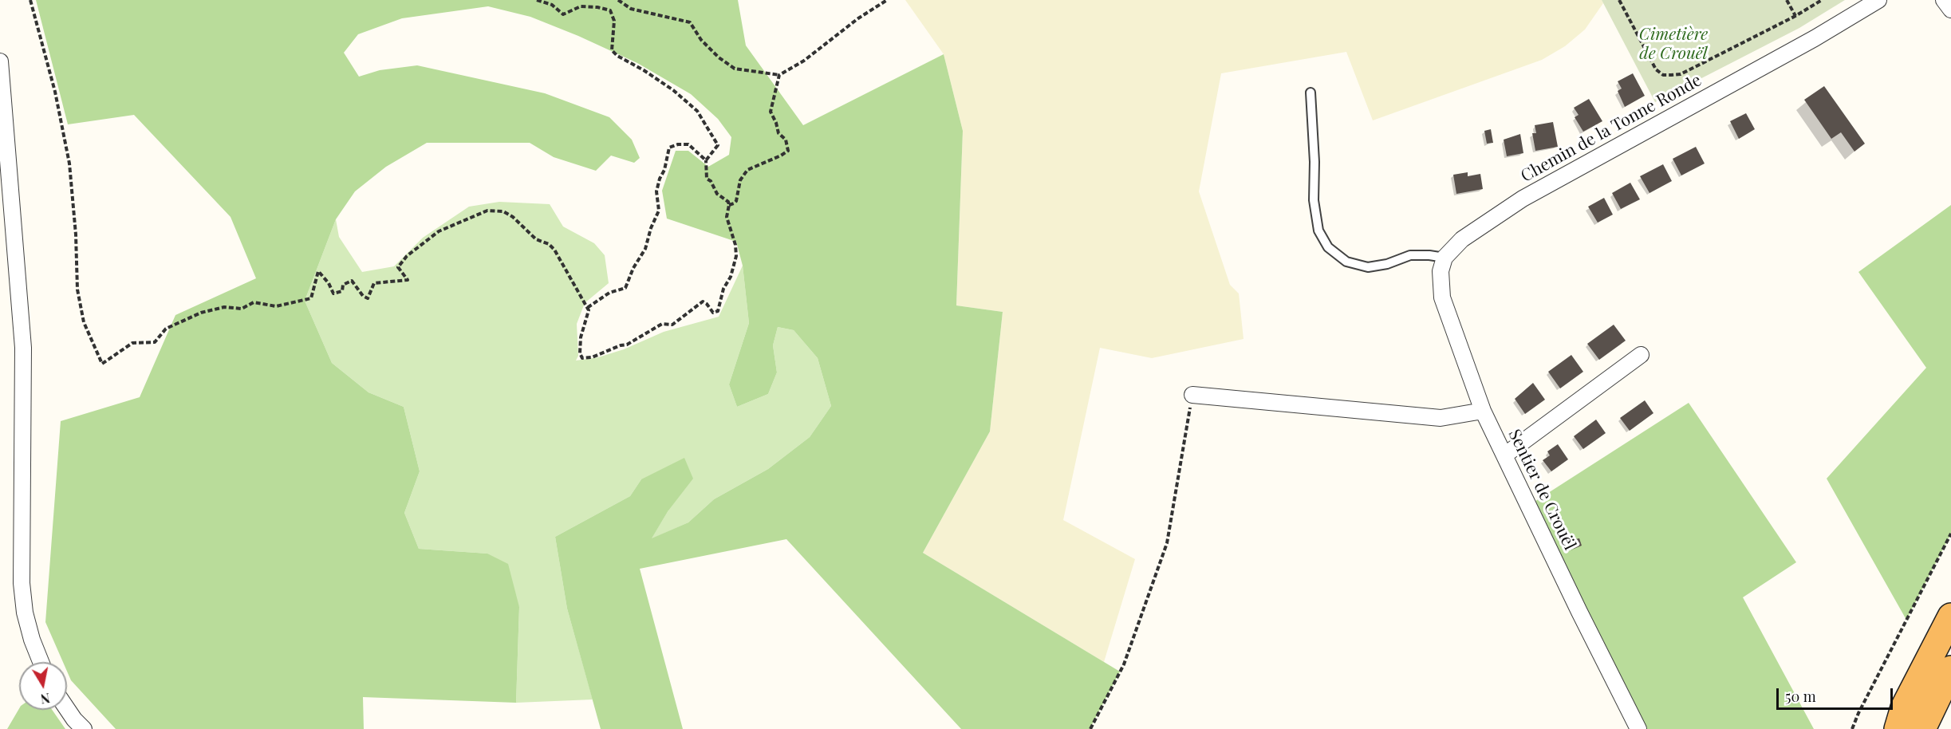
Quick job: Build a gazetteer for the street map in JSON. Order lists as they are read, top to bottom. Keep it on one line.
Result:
{"streets":{"street":["Chemin de la Tonne Ronde","Sentier de Crouël"]},"crossings":[["Chemin de la Tonne Ronde","Sentier de Crouël"]],"parks":["Cimetière de Crouël"],"scale_bar":"50 m","north":"bottom"}
